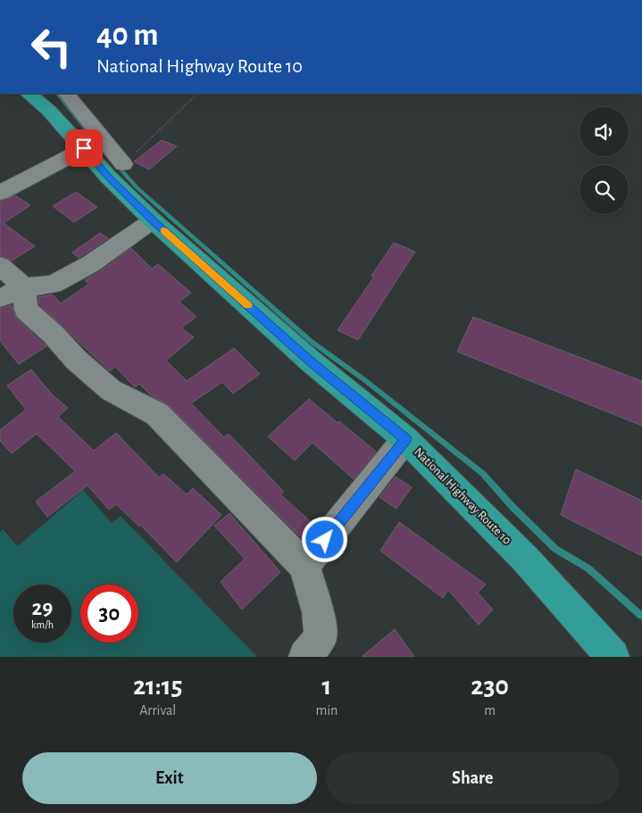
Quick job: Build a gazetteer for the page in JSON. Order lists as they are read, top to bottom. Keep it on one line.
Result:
{"streets":{"highway":["National Highway Route 10"]},"page":{"turn":["40 m","National Highway Route 10"],"speed":"29 km/h","limit":"30","eta":["21:15","Arrival","1","min","230","m"],"buttons":["Exit","Share"]}}
